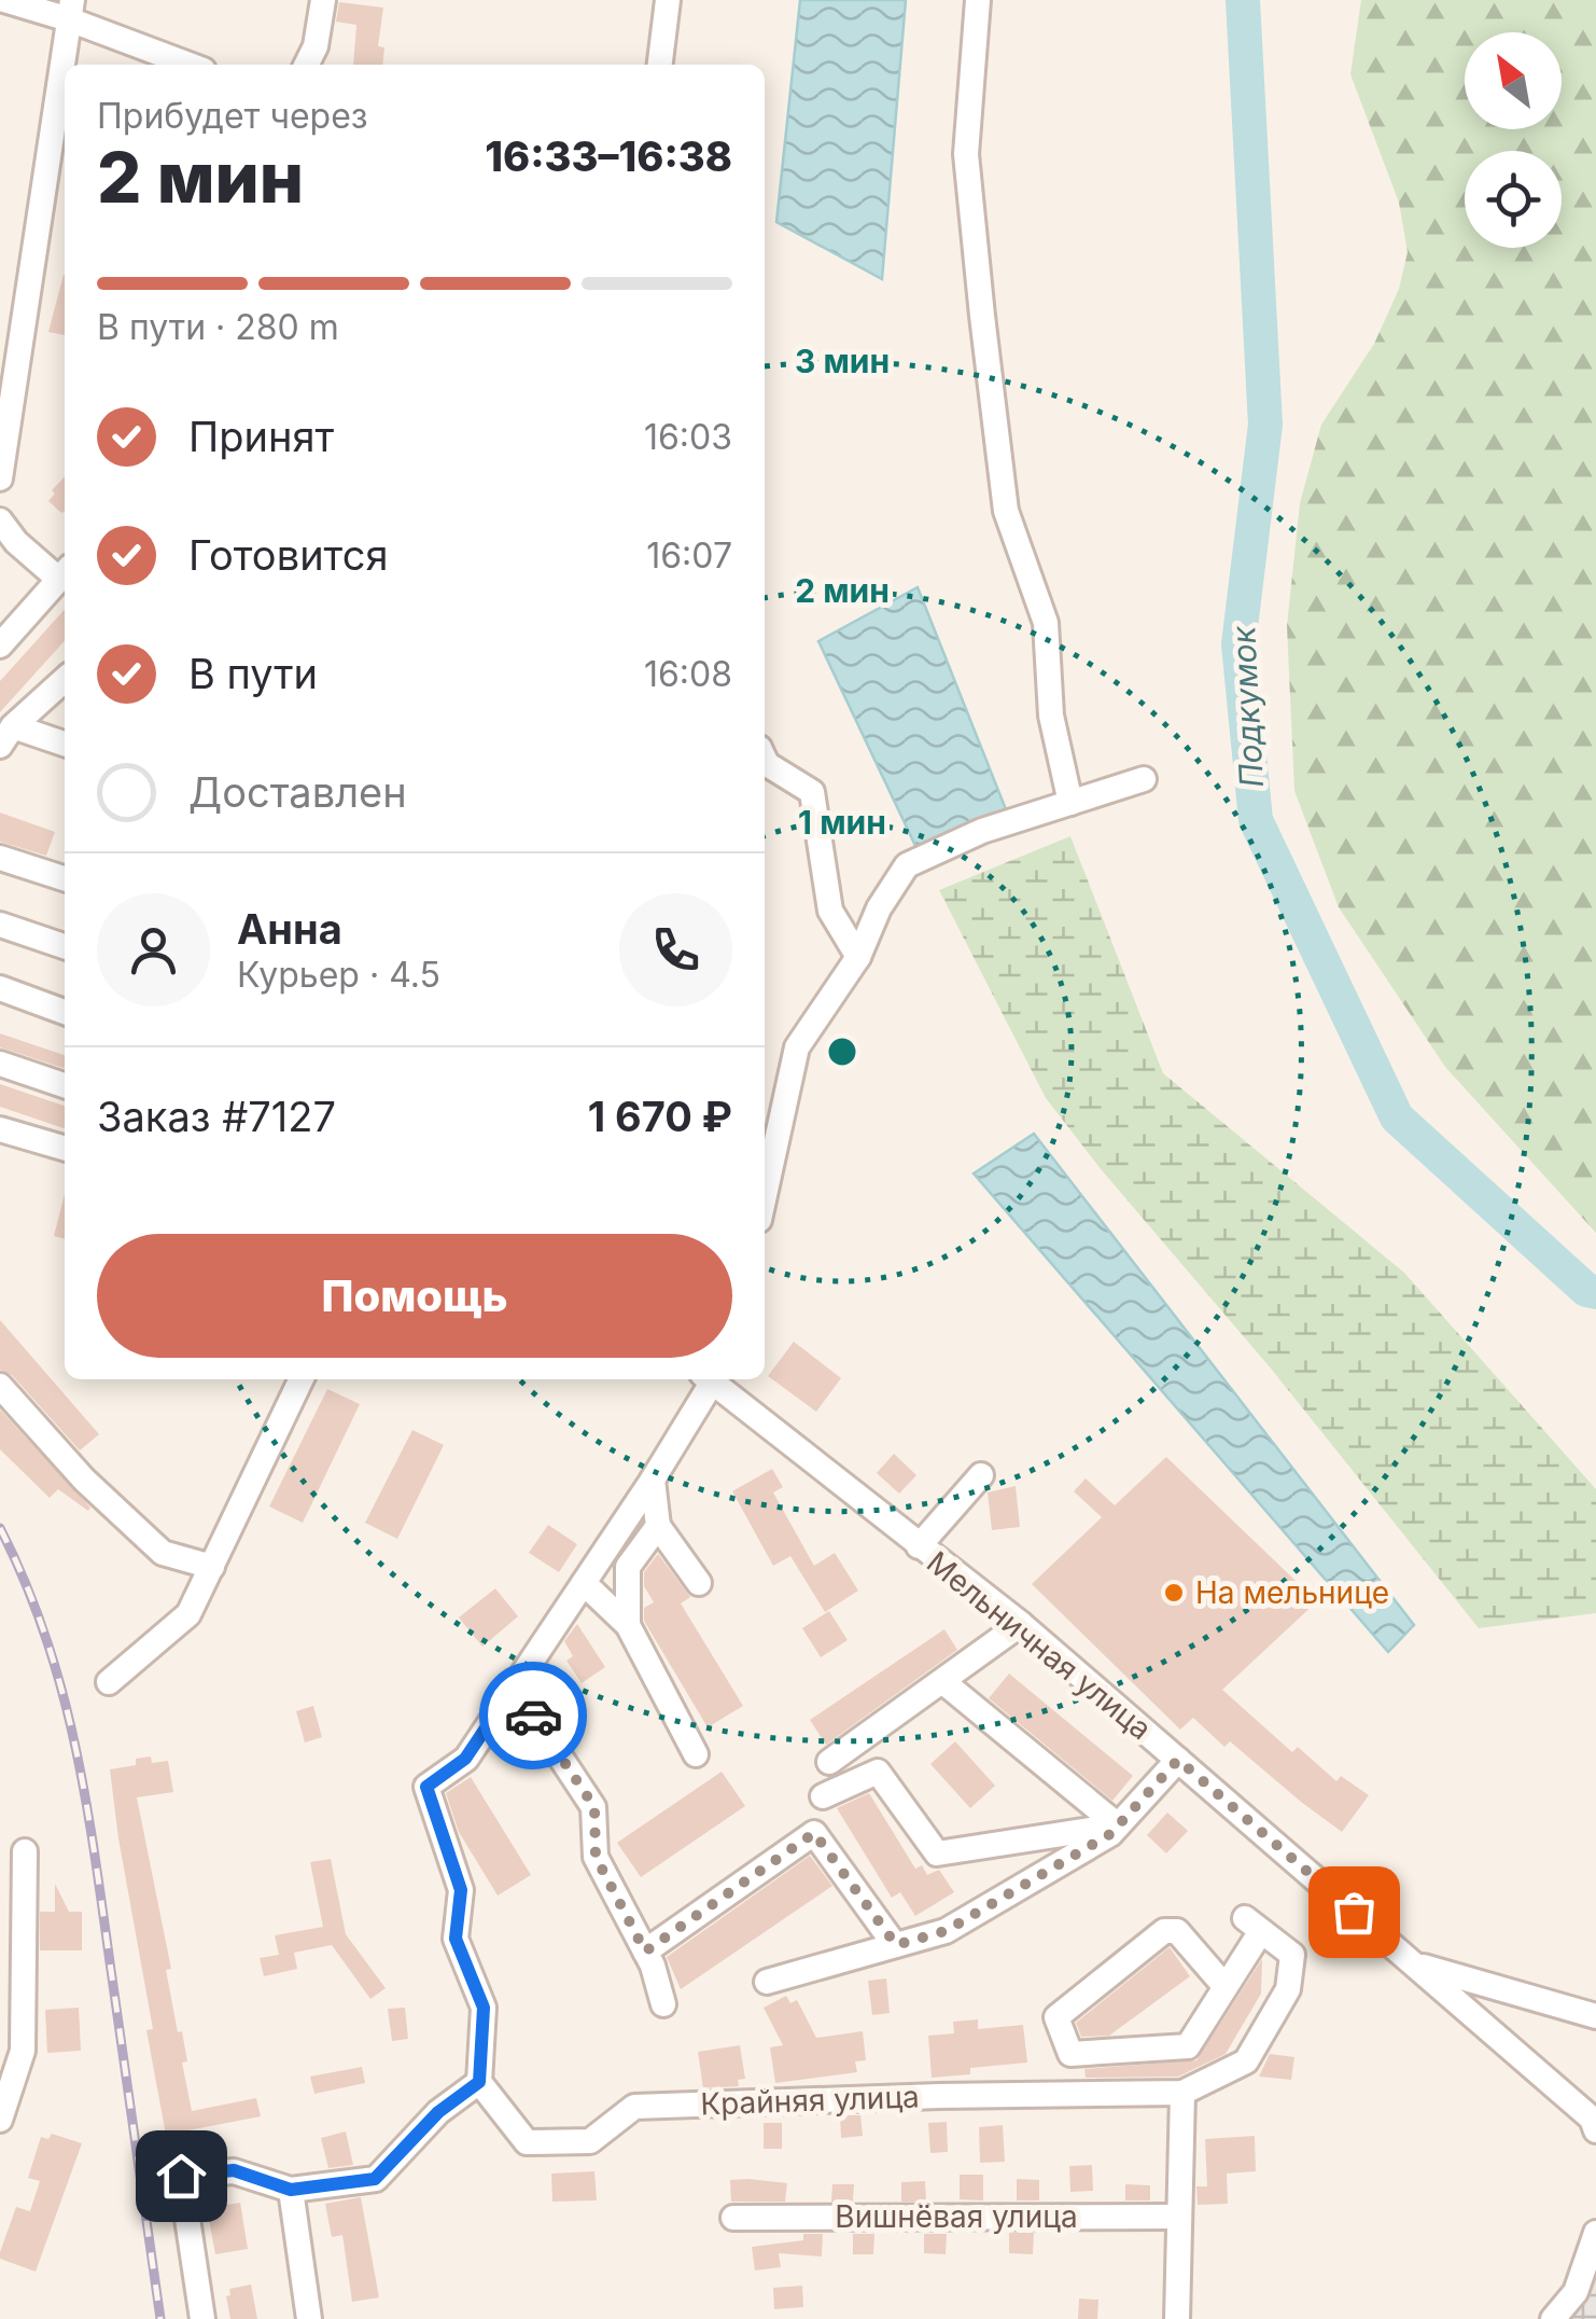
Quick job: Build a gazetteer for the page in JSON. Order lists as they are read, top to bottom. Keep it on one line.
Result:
{"streets":{"street":["Мельничная улица","Крайняя улица","Вишнёвая улица"]},"crossings":[["Мельничная улица","Крайняя улица"]],"water":["Подкумок"],"places":["На мельнице"],"north":"top left","page":{"heading":["2 мин","Прибудет через","16:33–16:38"],"panel":["Анна","Курьер · 4.5","Заказ #7127","1 670 ₽"],"bar":"В пути · 280 m","list":[["Принят","16:03"],["Готовится","16:07"],["В пути","16:08"],"Доставлен"],"buttons":"Помощь"},"rings":["3 мин","2 мин","1 мин"]}
